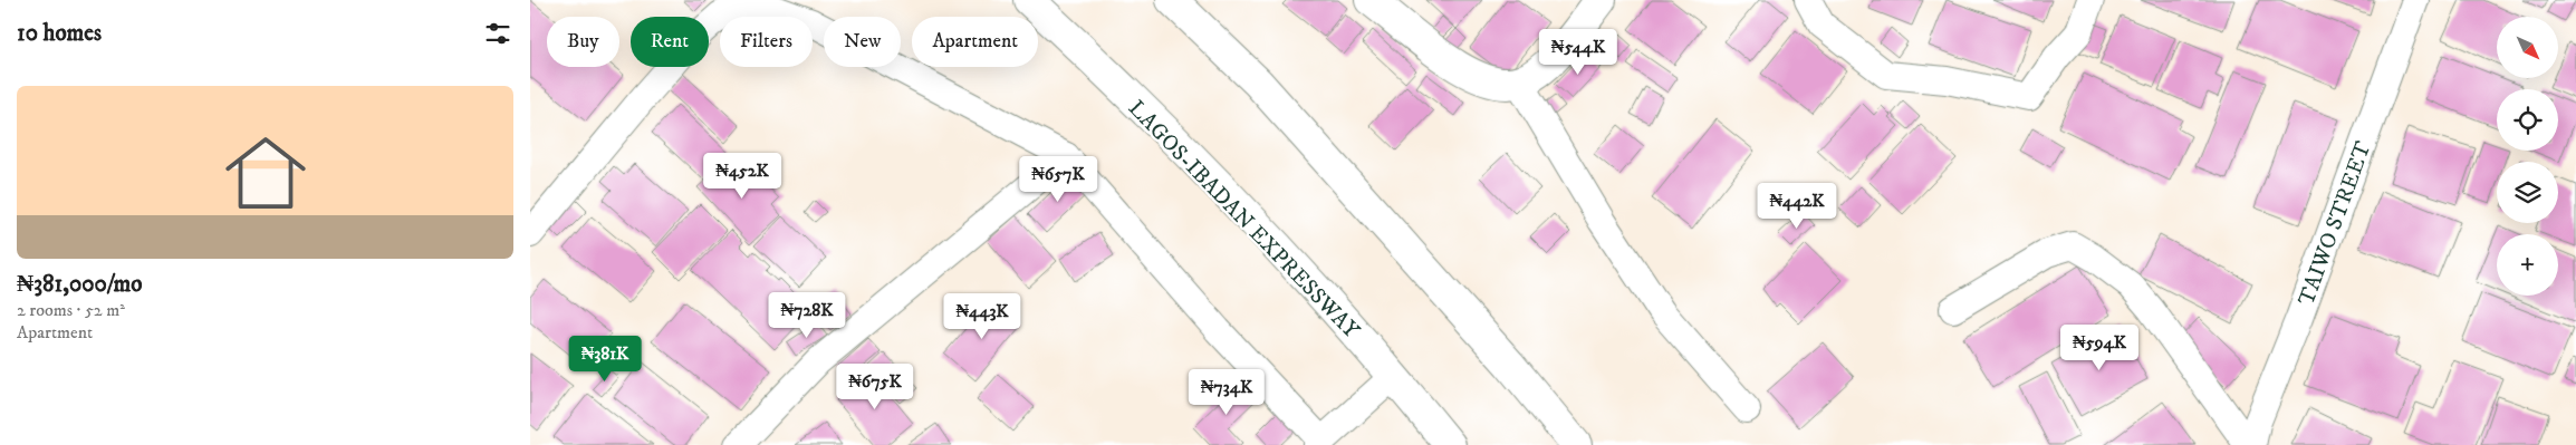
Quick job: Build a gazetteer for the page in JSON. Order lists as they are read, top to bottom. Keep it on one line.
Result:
{"streets":{"main road":["LAGOS-IBADAN EXPRESSWAY"],"street":["TAIWO STREET"]},"north":"bottom right","page":{"heading":"10 homes","map_buttons":"+","chip":["Buy","Rent","Filters","New","Apartment"],"price":["₦544K","₦452K","₦657K","₦442K","₦728K","₦443K","₦594K","₦381K","₦675K","₦734K"],"list":[{"name":"₦381,000/mo","note":"2 rooms · 52 m² · Apartment"}]}}
